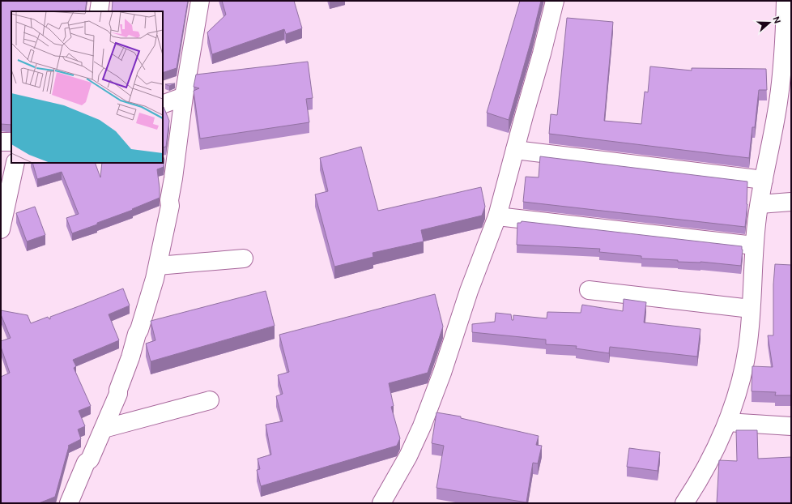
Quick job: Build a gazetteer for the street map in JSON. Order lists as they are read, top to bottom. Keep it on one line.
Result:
{"north":"right"}
